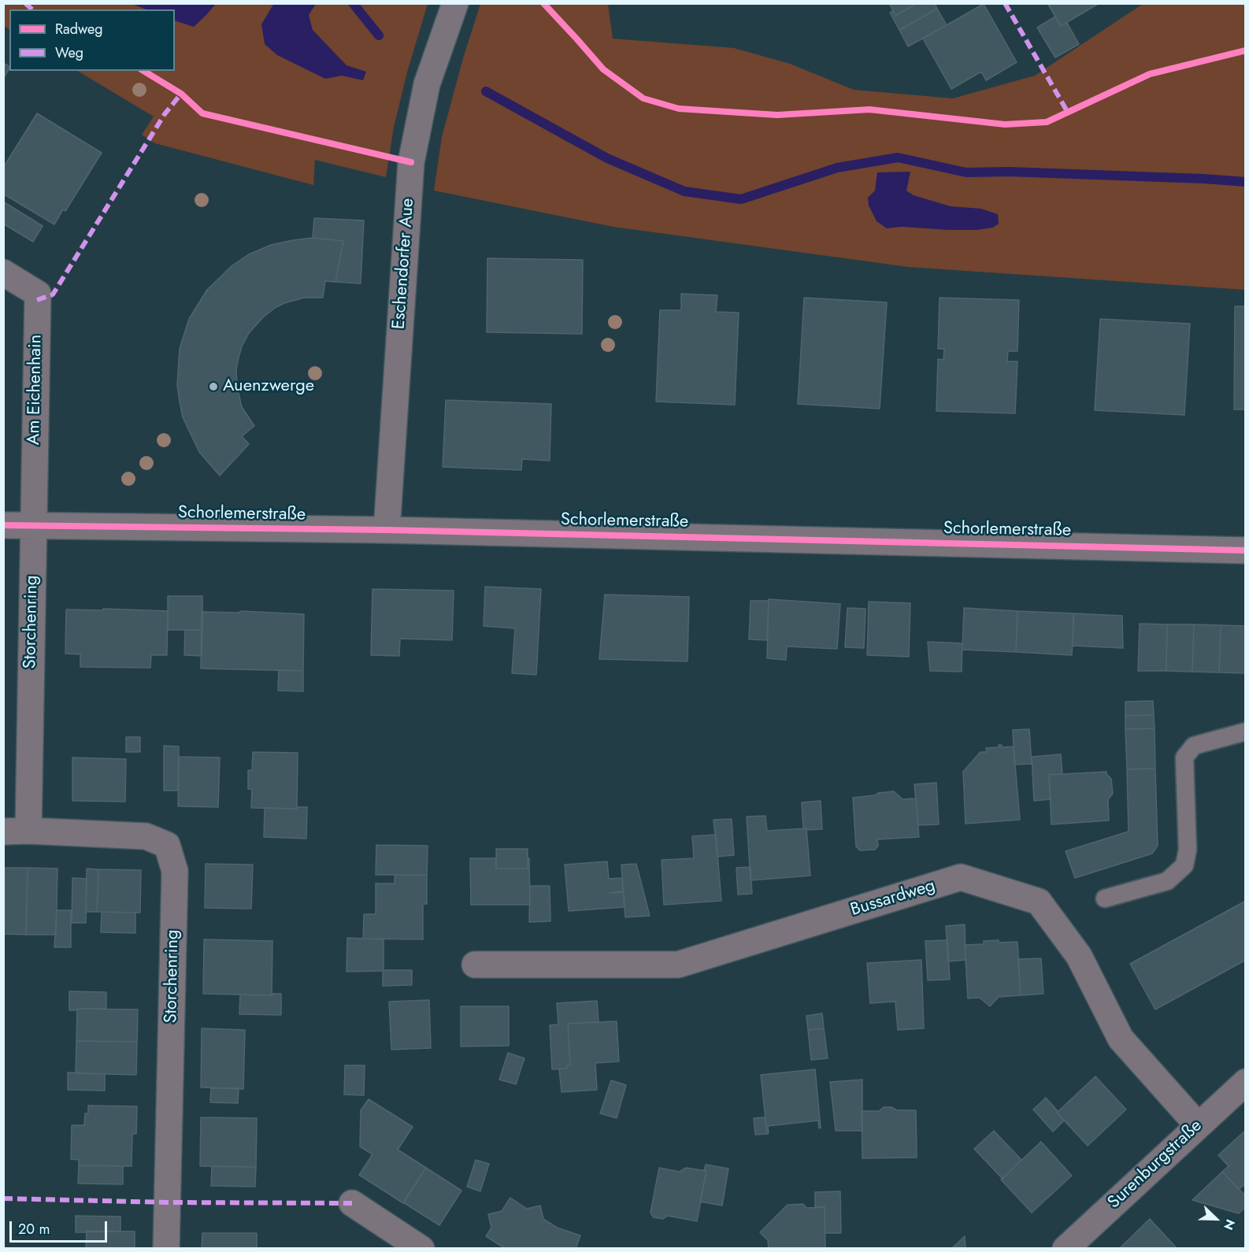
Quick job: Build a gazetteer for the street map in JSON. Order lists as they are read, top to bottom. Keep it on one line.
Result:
{"streets":{"street":["Eschendorfer Aue","Am Eichenhain","Schorlemerstraße","Storchenring","Bussardweg","Surenburgstraße"]},"crossings":[["Eschendorfer Aue","Schorlemerstraße"],["Am Eichenhain","Schorlemerstraße"],["Am Eichenhain","Storchenring"],["Schorlemerstraße","Storchenring"],["Bussardweg","Surenburgstraße"]],"places":["Auenzwerge"],"legend":["Radweg","Weg"],"scale_bar":"20 m","north":"bottom right"}
